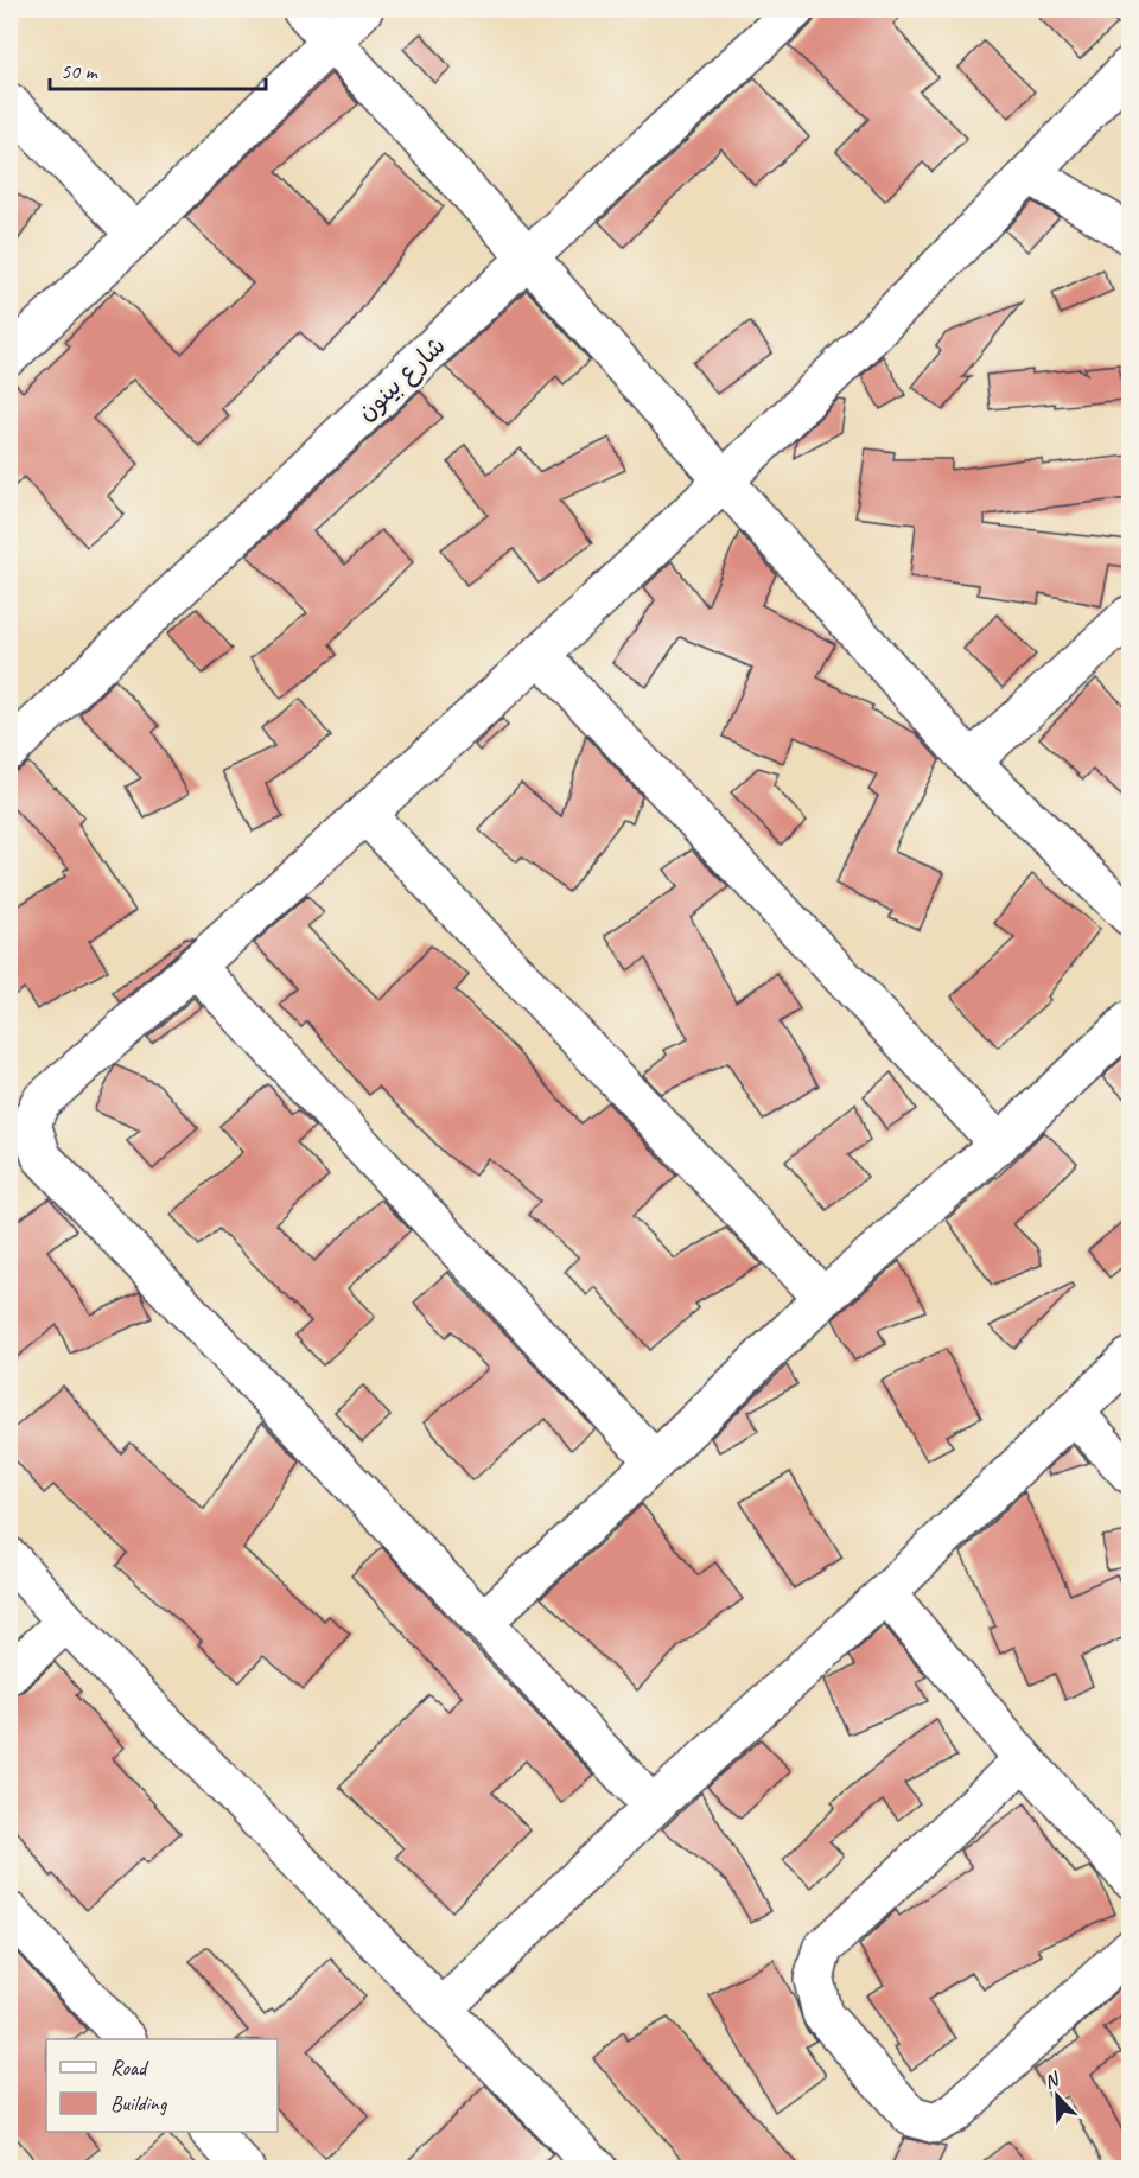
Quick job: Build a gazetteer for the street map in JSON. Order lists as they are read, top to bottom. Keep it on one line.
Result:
{"streets":{"street":["شارع بينون"]},"legend":["Road","Building"],"scale_bar":"50 m","north":"top left"}
